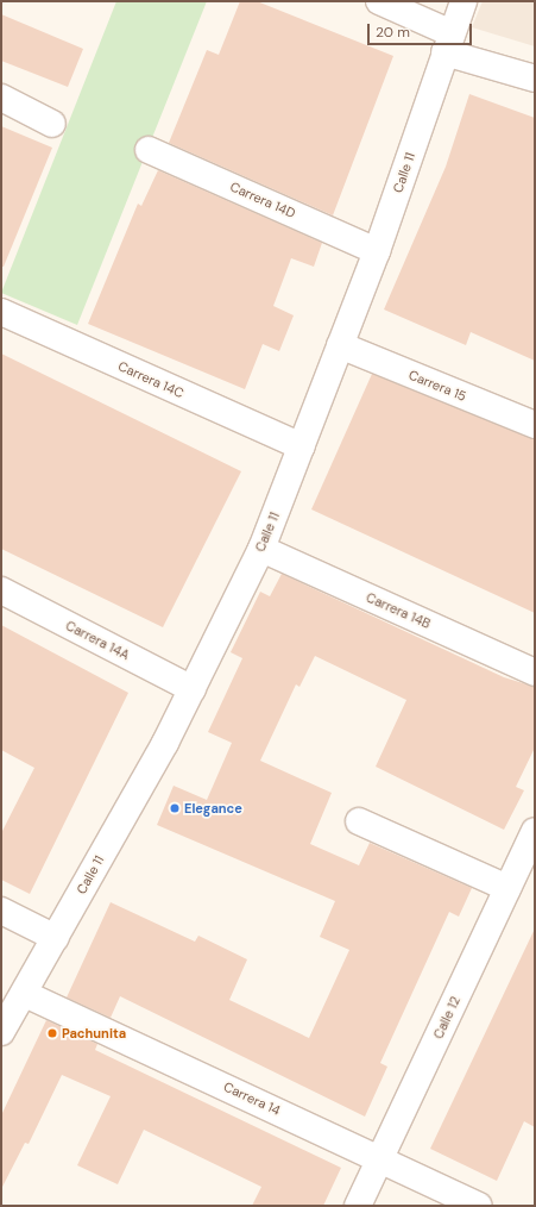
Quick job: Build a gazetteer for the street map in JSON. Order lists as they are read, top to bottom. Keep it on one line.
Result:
{"streets":{"street":["Calle 11","Carrera 14D","Carrera 14C","Carrera 15","Carrera 14B","Carrera 14A","Calle 12","Carrera 14"]},"crossings":[["Calle 11","Carrera 14D"],["Calle 11","Carrera 14C"],["Calle 11","Carrera 15"],["Calle 11","Carrera 14B"],["Calle 11","Carrera 14A"],["Calle 11","Carrera 14"],["Calle 12","Carrera 14"]],"places":["Elegance","Pachunita"],"scale_bar":"20 m"}
